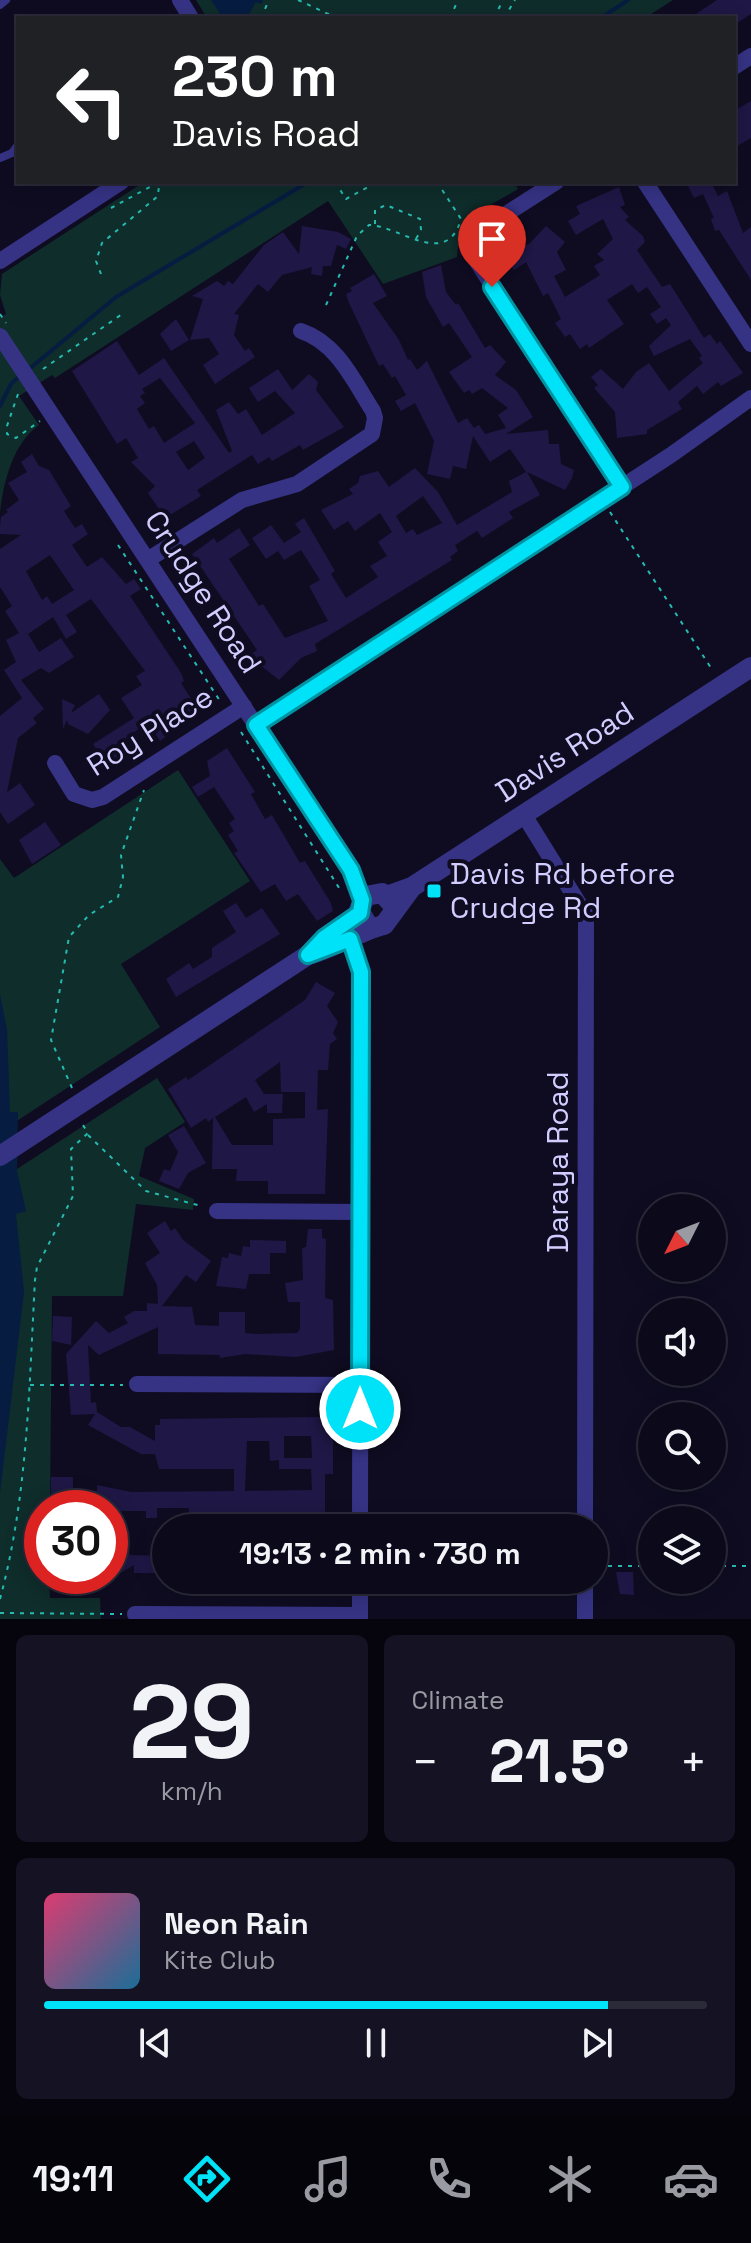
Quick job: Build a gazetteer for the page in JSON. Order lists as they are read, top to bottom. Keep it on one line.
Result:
{"streets":{"street":["Crudge Road","Roy Place","Davis Road","Daraya Road"]},"crossings":[["Crudge Road","Roy Place"],["Crudge Road","Davis Road"],["Davis Road","Daraya Road"]],"places":{"transit":["Davis Rd before Crudge Rd"]},"north":"bottom left","page":{"turn":["230 m","Davis Road"],"limit":"30","trip":"19:13 · 2 min · 730 m","tile":[["29","km/h"],"Climate"],"heat":["−","21.5°","+"],"song":["Neon Rain","Kite Club"],"tabs":"19:11"}}
